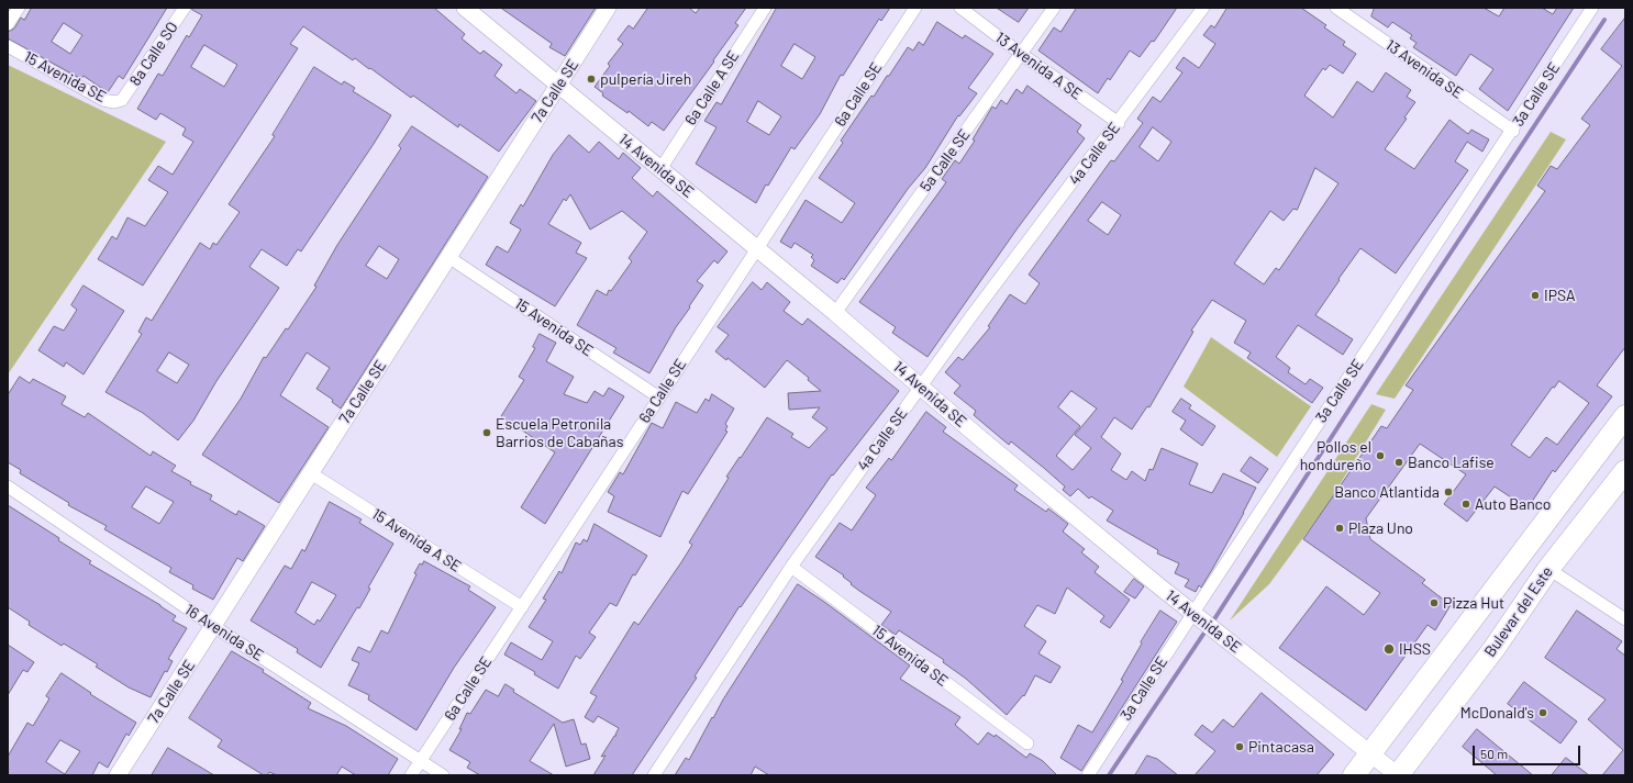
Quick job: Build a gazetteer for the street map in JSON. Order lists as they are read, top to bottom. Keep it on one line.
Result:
{"streets":{"highway":["Bulevar del Este"],"street":["8a Calle SO","13 Avenida A SE","13 Avenida SE","15 Avenida SE","6a Calle A SE","7a Calle SE","6a Calle SE","3a Calle SE","4a Calle SE","5a Calle SE","14 Avenida SE","15 Avenida A SE","16 Avenida SE"]},"crossings":[["8a Calle SO","15 Avenida SE"],["13 Avenida A SE","4a Calle SE"],["13 Avenida A SE","5a Calle SE"],["13 Avenida SE","3a Calle SE"],["15 Avenida SE","7a Calle SE"],["15 Avenida SE","6a Calle SE"],["15 Avenida SE","4a Calle SE"],["6a Calle A SE","14 Avenida SE"],["7a Calle SE","14 Avenida SE"],["7a Calle SE","15 Avenida A SE"],["7a Calle SE","16 Avenida SE"],["6a Calle SE","14 Avenida SE"],["6a Calle SE","15 Avenida A SE"],["6a Calle SE","16 Avenida SE"],["3a Calle SE","14 Avenida SE"],["4a Calle SE","14 Avenida SE"],["5a Calle SE","14 Avenida SE"],["14 Avenida SE","Bulevar del Este"]],"places":["pulpería Jireh","IPSA","Escuela Petronila Barrios de Cabañas","Pollos el hondureño","Banco Lafise","Banco Atlantida","Auto Banco","Plaza Uno","Pizza Hut","IHSS","McDonald's","Pintacasa"],"scale_bar":"50 m"}
